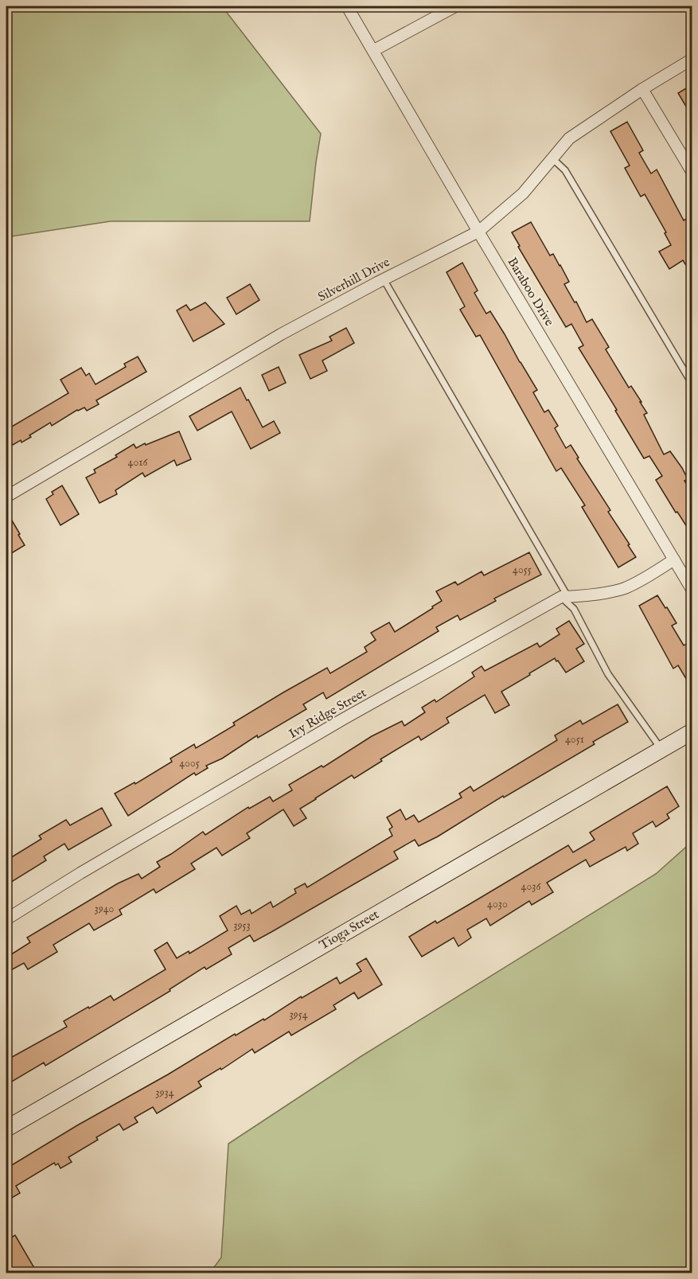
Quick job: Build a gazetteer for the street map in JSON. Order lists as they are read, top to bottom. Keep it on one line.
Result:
{"streets":{"street":["Silverhill Drive","Baraboo Drive","Ivy Ridge Street","Tioga Street"]},"crossings":[["Silverhill Drive","Baraboo Drive"],["Baraboo Drive","Ivy Ridge Street"]],"house_numbers":["4016","4055","4051","4005","4036","4030","3940","3953","3954","3934"]}
